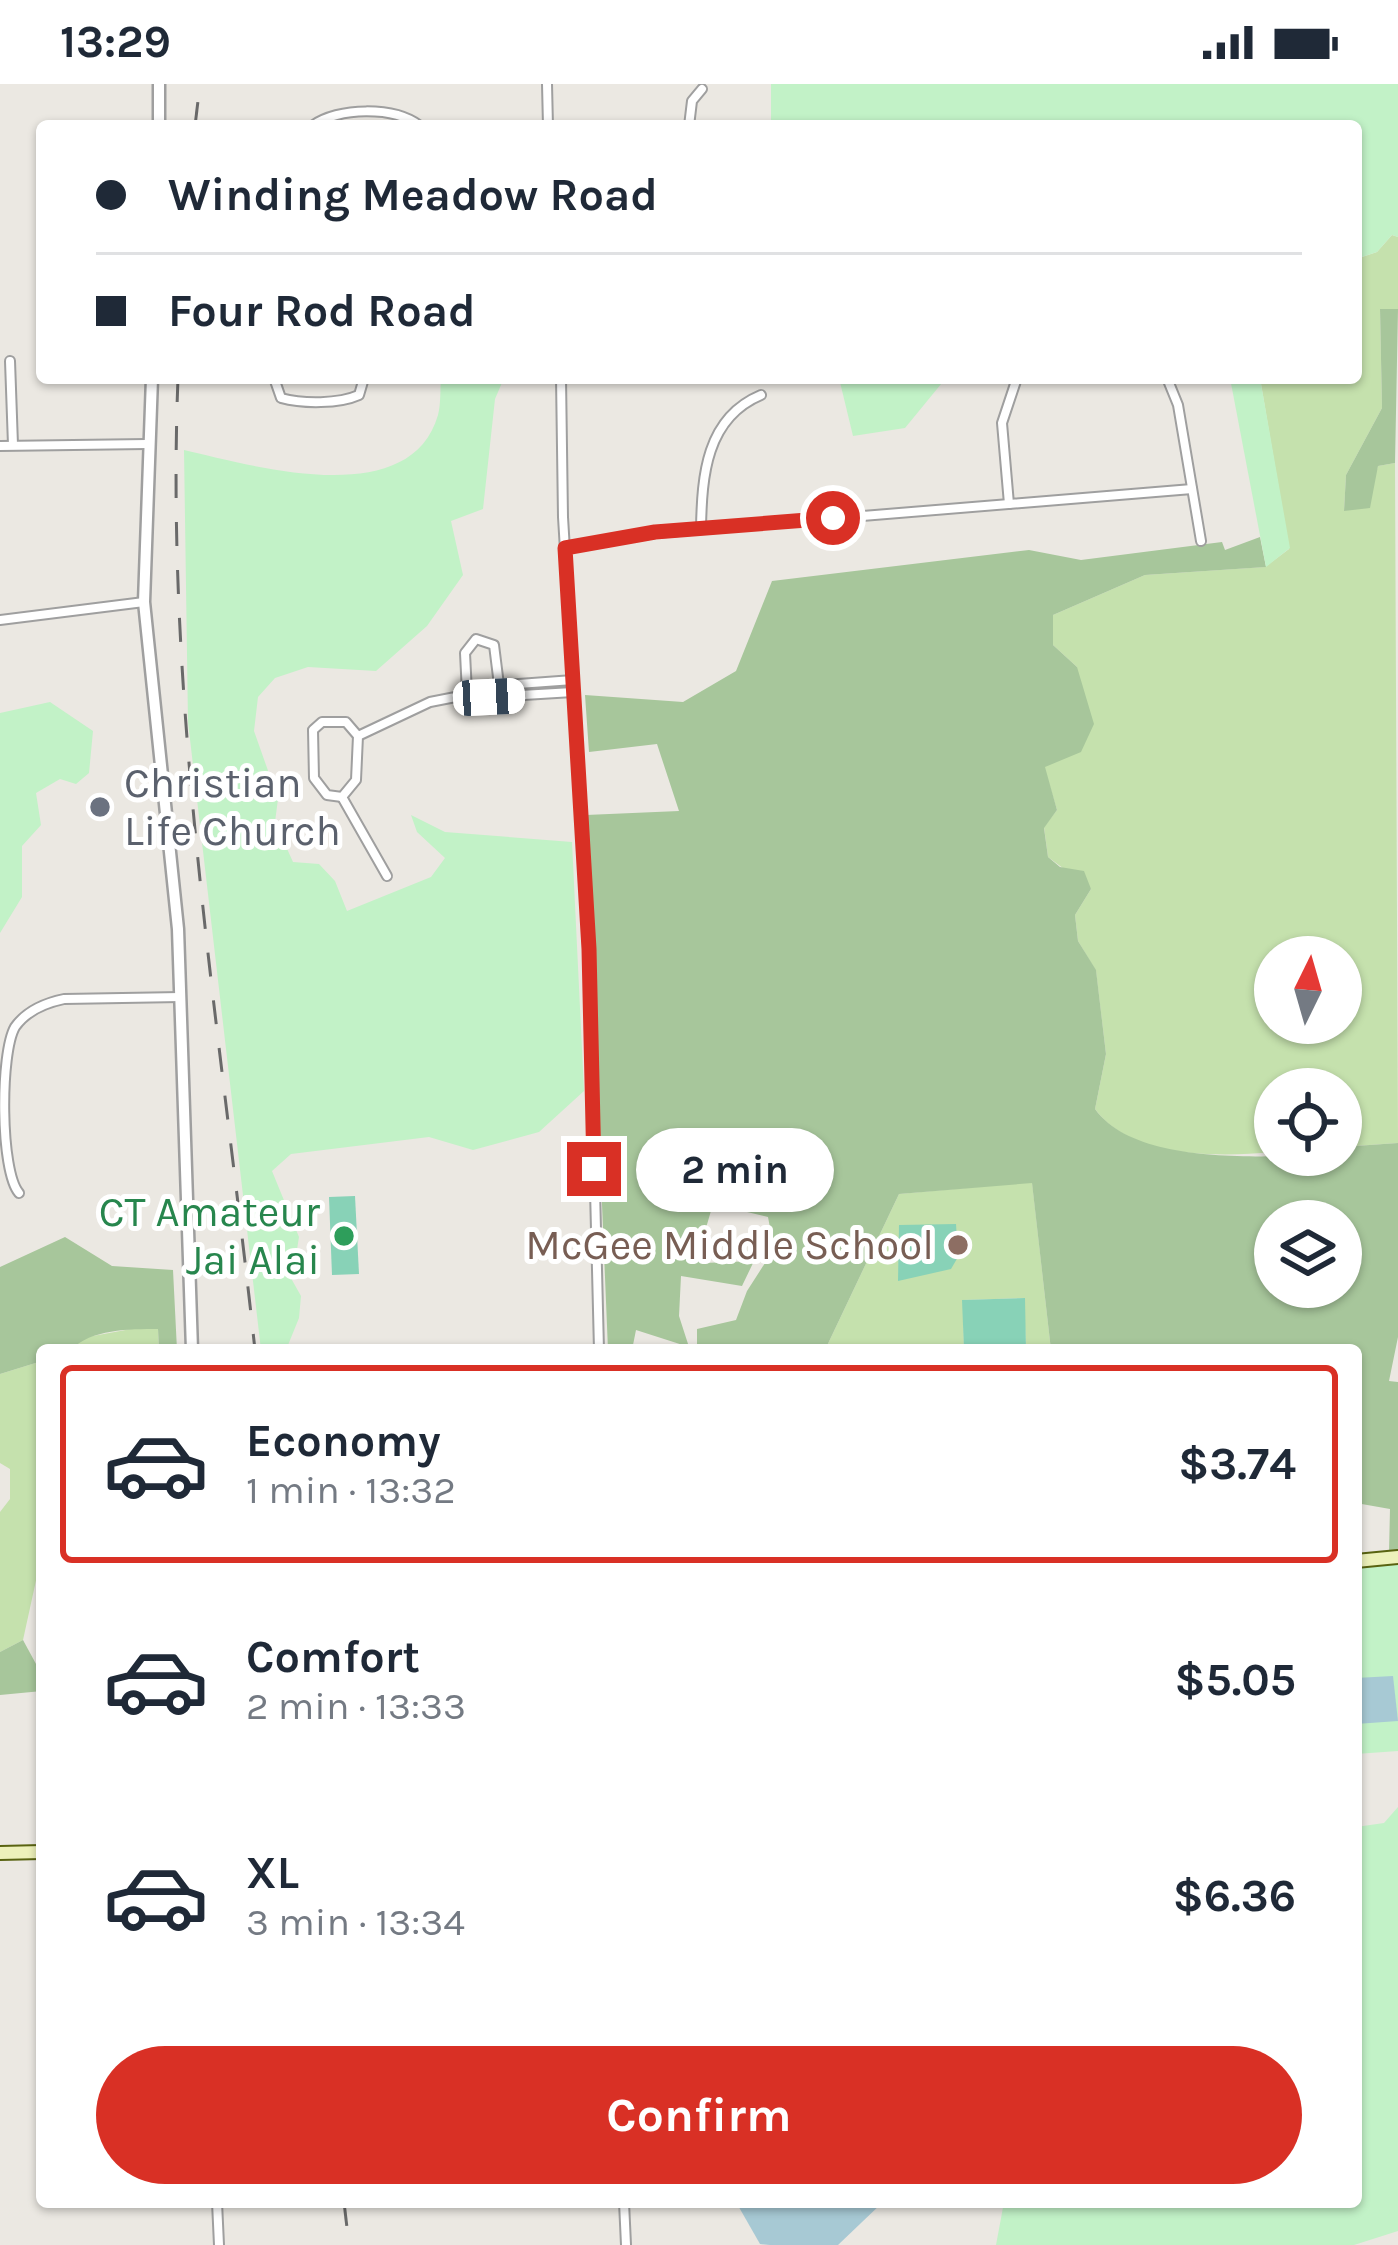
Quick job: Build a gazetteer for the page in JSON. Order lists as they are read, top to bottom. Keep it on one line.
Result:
{"places":["Christian Life Church","CT Amateur Jai Alai","McGee Middle School"],"north":"top","page":{"status":"13:29","banner":["Winding Meadow Road","Four Rod Road"],"bubble":"2 min","list":[{"name":"Economy","note":"1 min · 13:32","value":"$3.74"},{"name":"Comfort","note":"2 min · 13:33","value":"$5.05"},{"name":"XL","note":"3 min · 13:34","value":"$6.36"}],"buttons":"Confirm"}}
